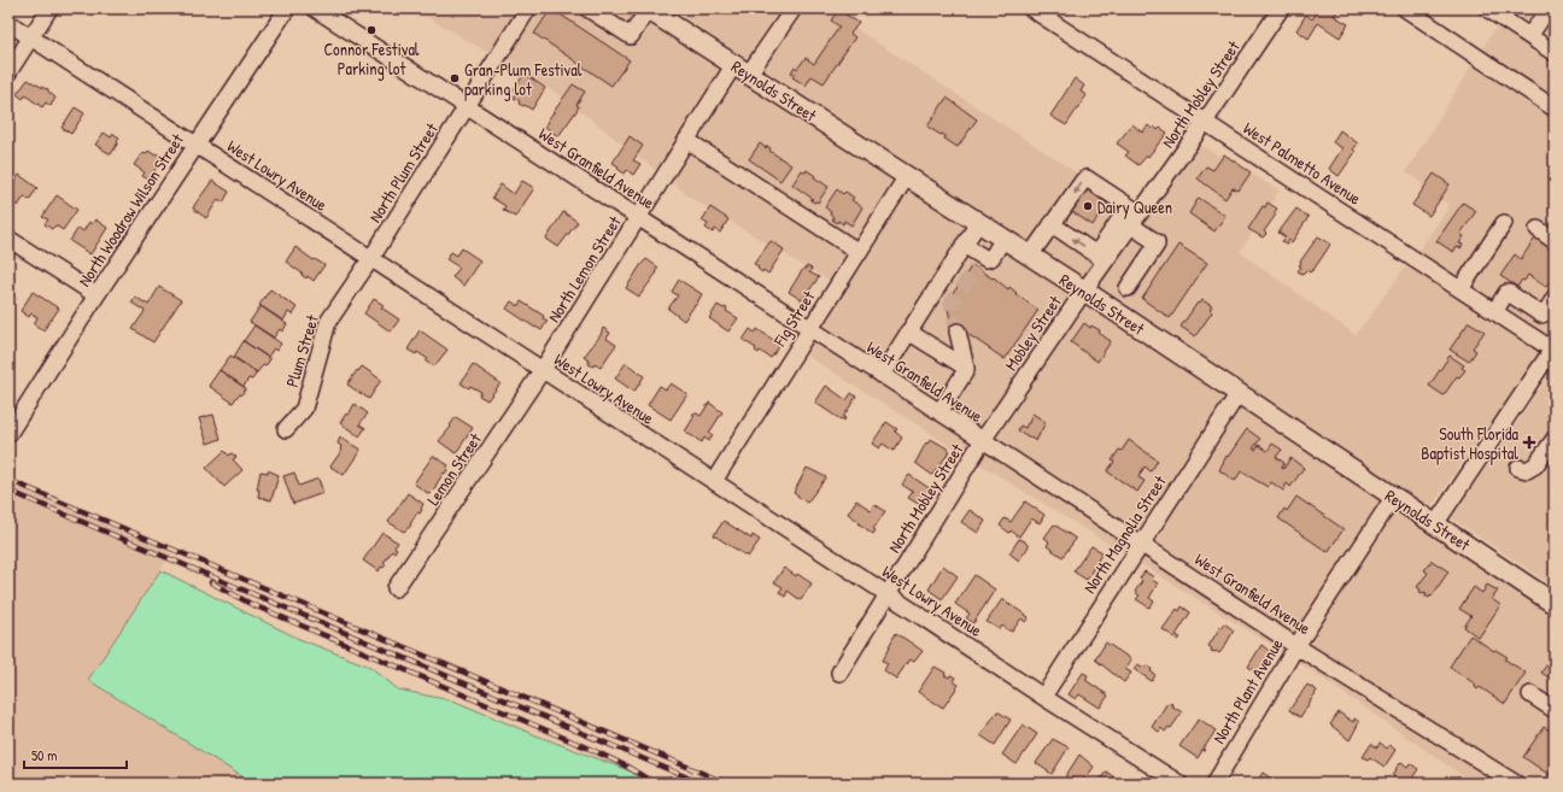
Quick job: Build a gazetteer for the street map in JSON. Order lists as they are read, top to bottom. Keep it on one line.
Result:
{"streets":{"main road":["Reynolds Street"],"street":["North Mobley Street","West Palmetto Avenue","West Granfield Avenue","North Plum Street","West Lowry Avenue","North Woodrow Wilson Street","North Lemon Street","Fig Street","Mobley Street","Plum Street","Lemon Street","North Magnolia Street","North Plant Avenue"]},"crossings":[["Reynolds Street","North Lemon Street"],["Reynolds Street","Fig Street"],["Reynolds Street","Mobley Street"],["Reynolds Street","North Magnolia Street"],["Reynolds Street","North Plant Avenue"],["North Mobley Street","West Palmetto Avenue"],["North Mobley Street","West Granfield Avenue"],["North Mobley Street","West Lowry Avenue"],["North Mobley Street","Mobley Street"],["West Granfield Avenue","North Plum Street"],["West Granfield Avenue","North Lemon Street"],["West Granfield Avenue","Fig Street"],["West Granfield Avenue","Mobley Street"],["West Granfield Avenue","North Magnolia Street"],["West Granfield Avenue","North Plant Avenue"],["North Plum Street","West Lowry Avenue"],["North Plum Street","Plum Street"],["West Lowry Avenue","North Woodrow Wilson Street"],["West Lowry Avenue","North Lemon Street"],["West Lowry Avenue","Fig Street"],["West Lowry Avenue","Plum Street"],["West Lowry Avenue","Lemon Street"],["West Lowry Avenue","North Magnolia Street"],["North Lemon Street","Lemon Street"]],"places":{"other":["Connor Festival Parking lot","Gran-Plum Festival parking lot","Dairy Queen"],"health":["South Florida Baptist Hospital"]},"scale_bar":"50 m"}
